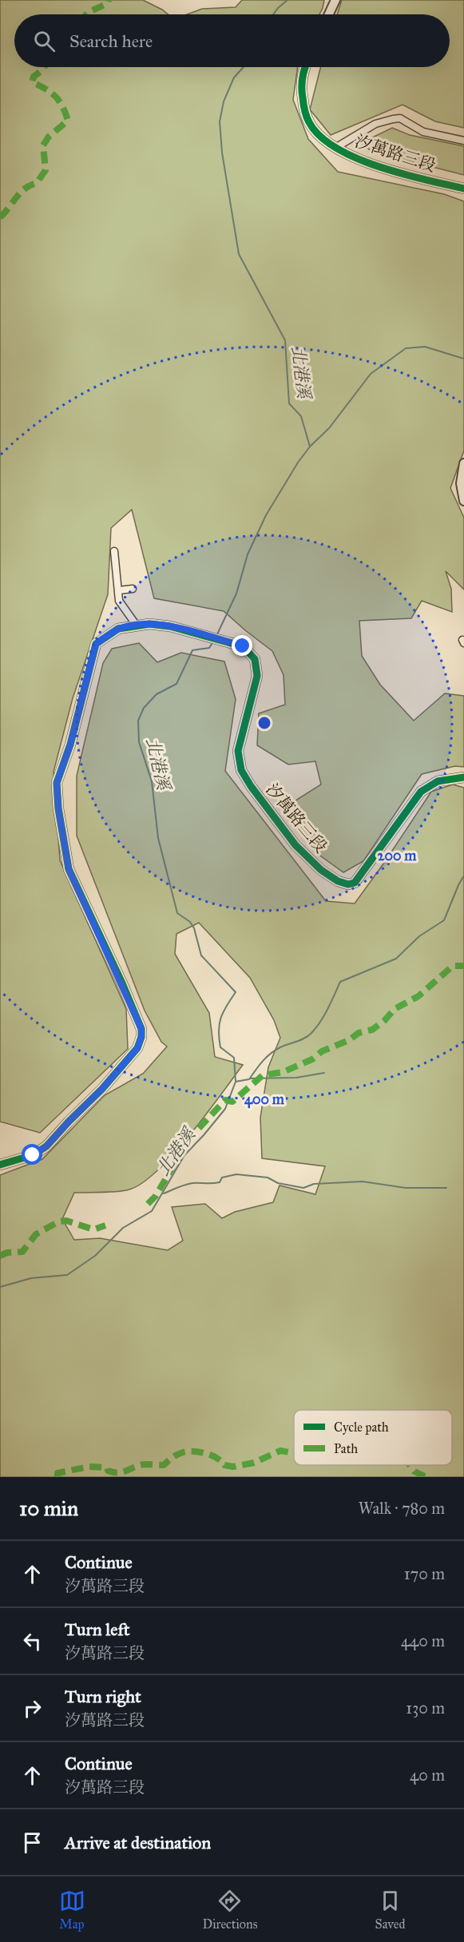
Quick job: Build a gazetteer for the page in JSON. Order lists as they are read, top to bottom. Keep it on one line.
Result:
{"streets":{"street":["汐萬路三段"]},"water":["北港溪"],"legend":["Cycle path","Path"],"page":{"search":"Search here","heading":["10 min","Walk · 780 m"],"list":[["Continue","汐萬路三段","170 m"],["Turn left","汐萬路三段","440 m"],["Turn right","汐萬路三段","130 m"],["Continue","汐萬路三段","40 m"],"Arrive at destination"],"nav":["Map","Directions","Saved"]},"rings":["200 m","400 m"]}
